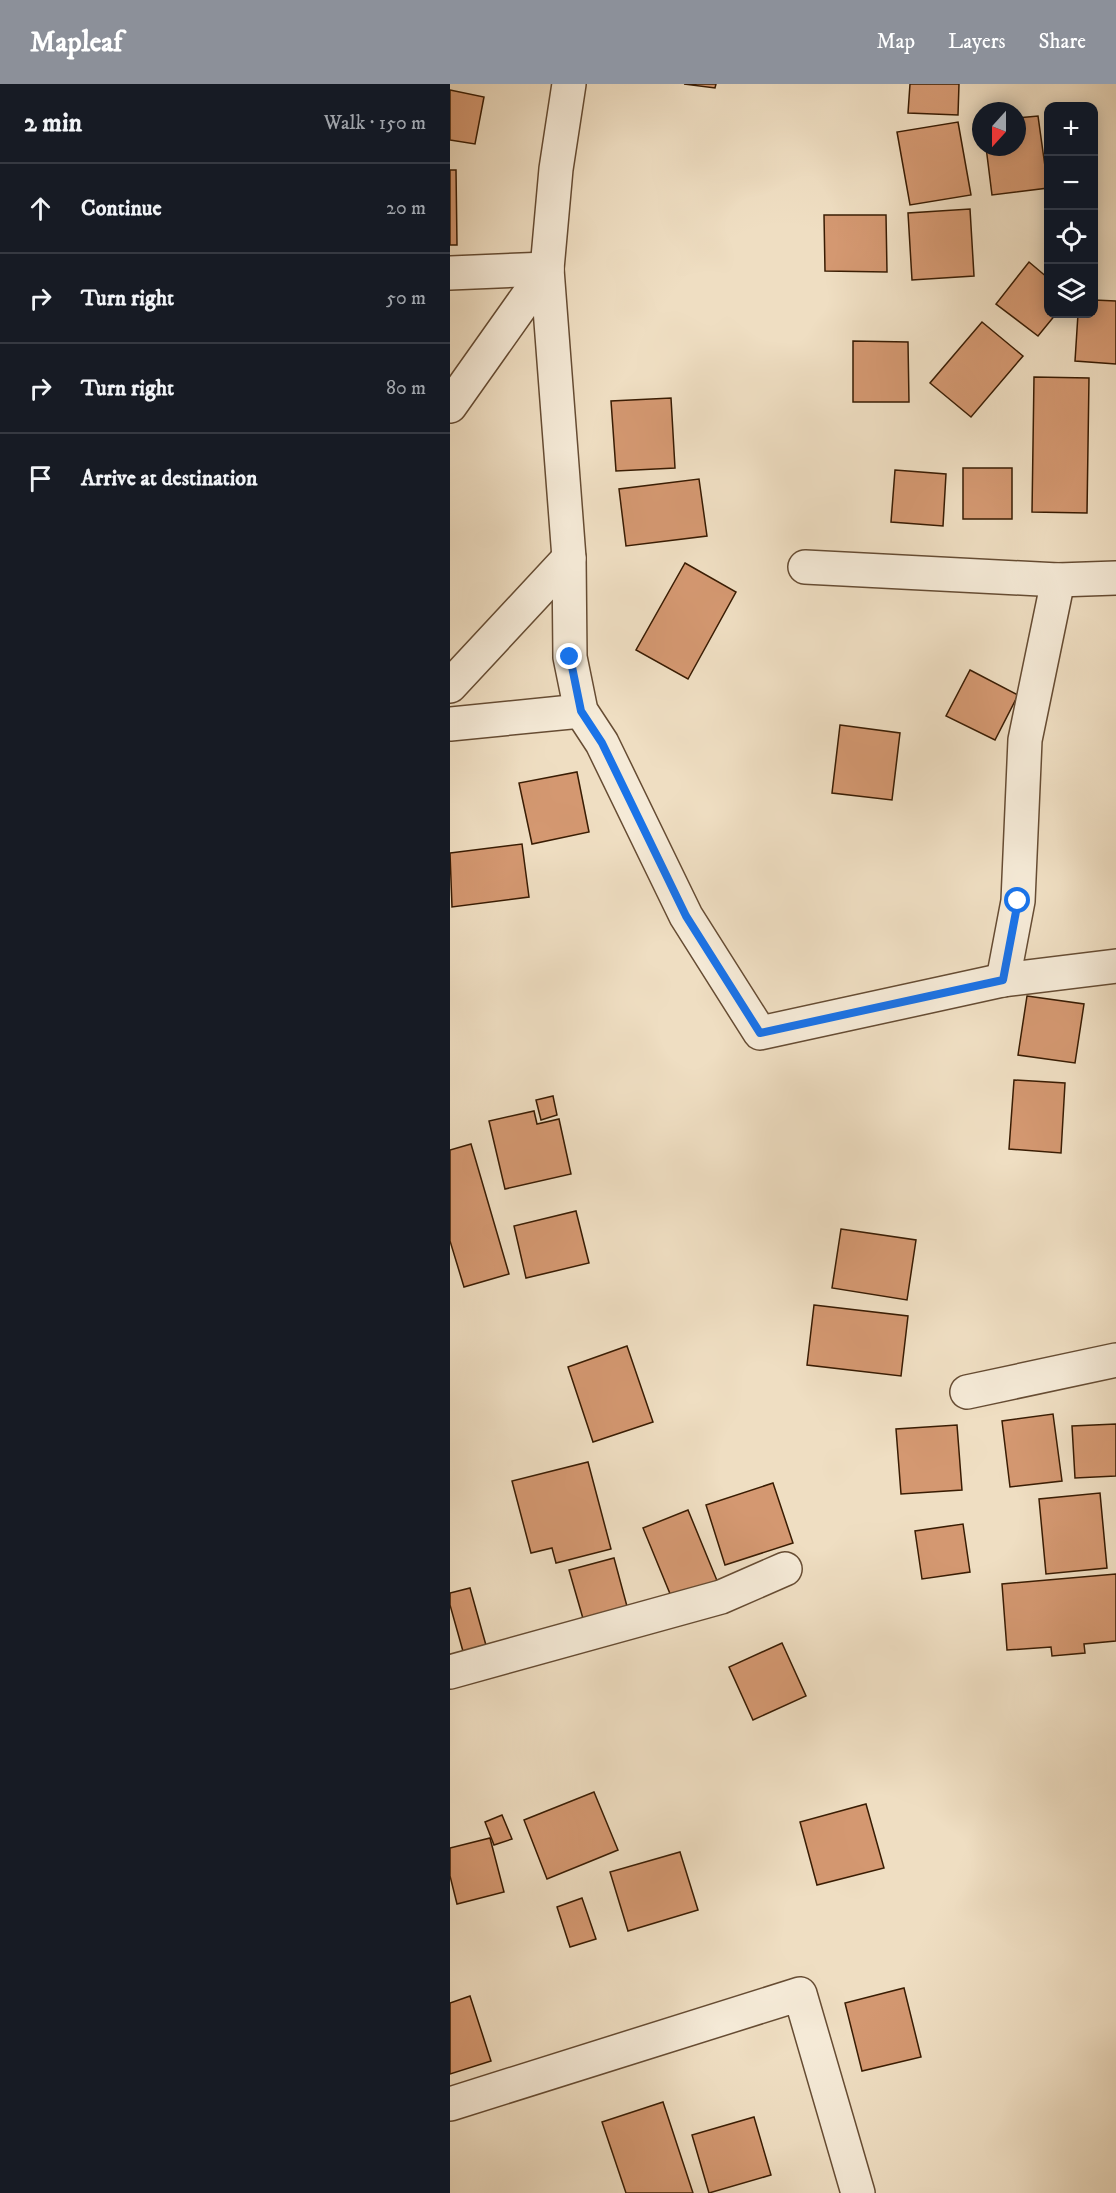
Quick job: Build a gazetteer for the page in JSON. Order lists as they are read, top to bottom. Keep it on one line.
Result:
{"north":"bottom","page":{"header":"Mapleaf","nav":["Map","Layers","Share"],"heading":["2 min","Walk · 150 m"],"map_buttons":["+","−"],"list":[["Continue","20 m"],["Turn right","50 m"],["Turn right","80 m"],"Arrive at destination"]}}
